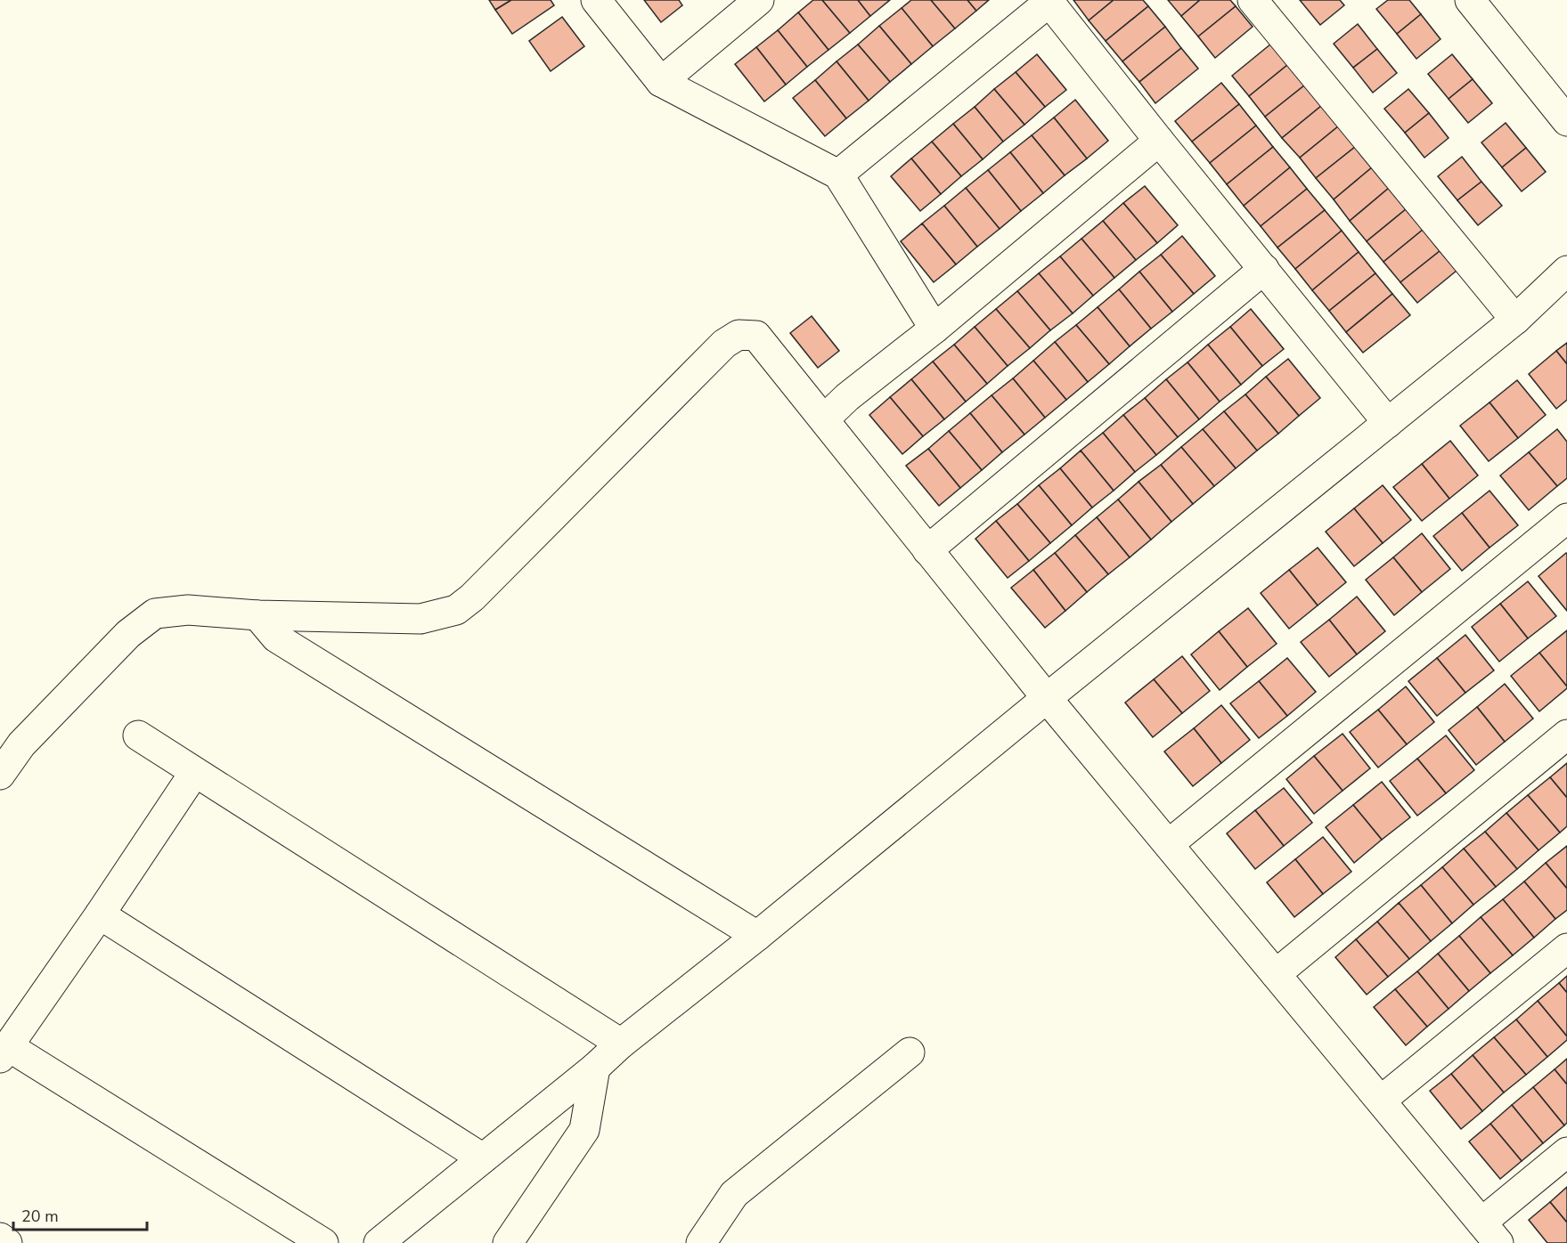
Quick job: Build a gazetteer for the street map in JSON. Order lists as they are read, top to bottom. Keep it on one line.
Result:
{"scale_bar":"20 m"}
